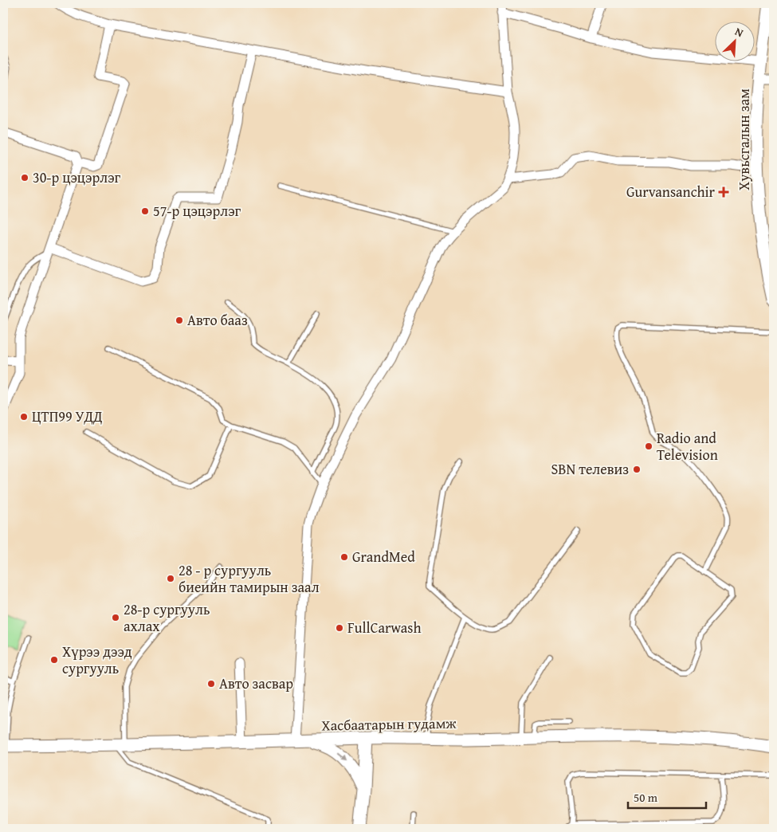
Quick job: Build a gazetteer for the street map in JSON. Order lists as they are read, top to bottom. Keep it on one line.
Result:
{"streets":{"street":["Хувьсгалын зам","Хасбаатарын гудамж"]},"places":{"other":["30-р цэцэрлэг","57-р цэцэрлэг","Авто бааз","ЦТП99 УДД","Radio and Television","SBN телевиз","GrandMed","28 - р сургууль биеийн тамирын заал","28-р сургууль ахлах","FullCarwash","Хүрээ дээд сургууль","Авто засвар"],"health":["Gurvansanchir"]},"scale_bar":"50 m","north":"top right"}
